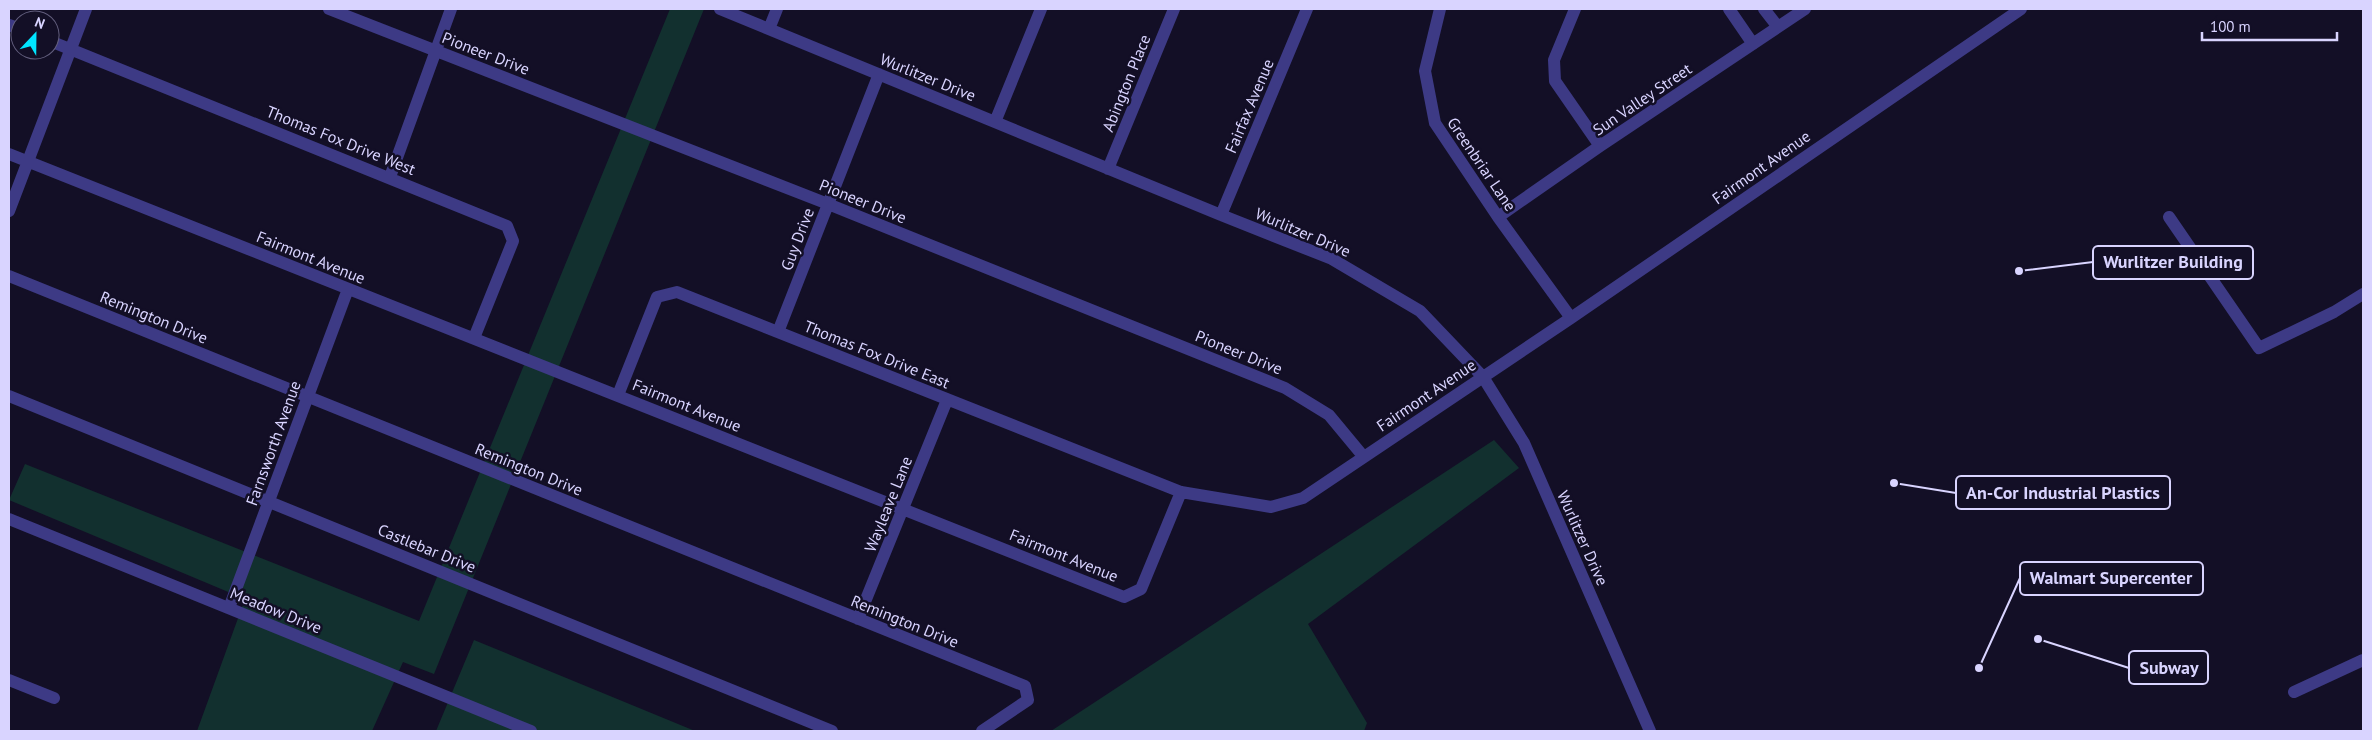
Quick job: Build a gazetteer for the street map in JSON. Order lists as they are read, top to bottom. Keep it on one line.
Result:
{"streets":{"street":["Pioneer Drive","Wurlitzer Drive","Abington Place","Sun Valley Street","Fairfax Avenue","Thomas Fox Drive West","Greenbriar Lane","Fairmont Avenue","Guy Drive","Remington Drive","Thomas Fox Drive East","Farnsworth Avenue","Wayleave Lane","Castlebar Drive","Meadow Drive"]},"crossings":[["Pioneer Drive","Fairmont Avenue"],["Pioneer Drive","Guy Drive"],["Wurlitzer Drive","Abington Place"],["Wurlitzer Drive","Fairfax Avenue"],["Wurlitzer Drive","Fairmont Avenue"],["Wurlitzer Drive","Guy Drive"],["Sun Valley Street","Greenbriar Lane"],["Thomas Fox Drive West","Fairmont Avenue"],["Greenbriar Lane","Fairmont Avenue"],["Fairmont Avenue","Thomas Fox Drive East"],["Fairmont Avenue","Farnsworth Avenue"],["Fairmont Avenue","Wayleave Lane"],["Guy Drive","Thomas Fox Drive East"],["Remington Drive","Farnsworth Avenue"],["Remington Drive","Wayleave Lane"],["Thomas Fox Drive East","Wayleave Lane"],["Farnsworth Avenue","Castlebar Drive"],["Farnsworth Avenue","Meadow Drive"]],"places":["Wurlitzer Building","An-Cor Industrial Plastics","Subway","Walmart Supercenter"],"scale_bar":"100 m","north":"top"}
